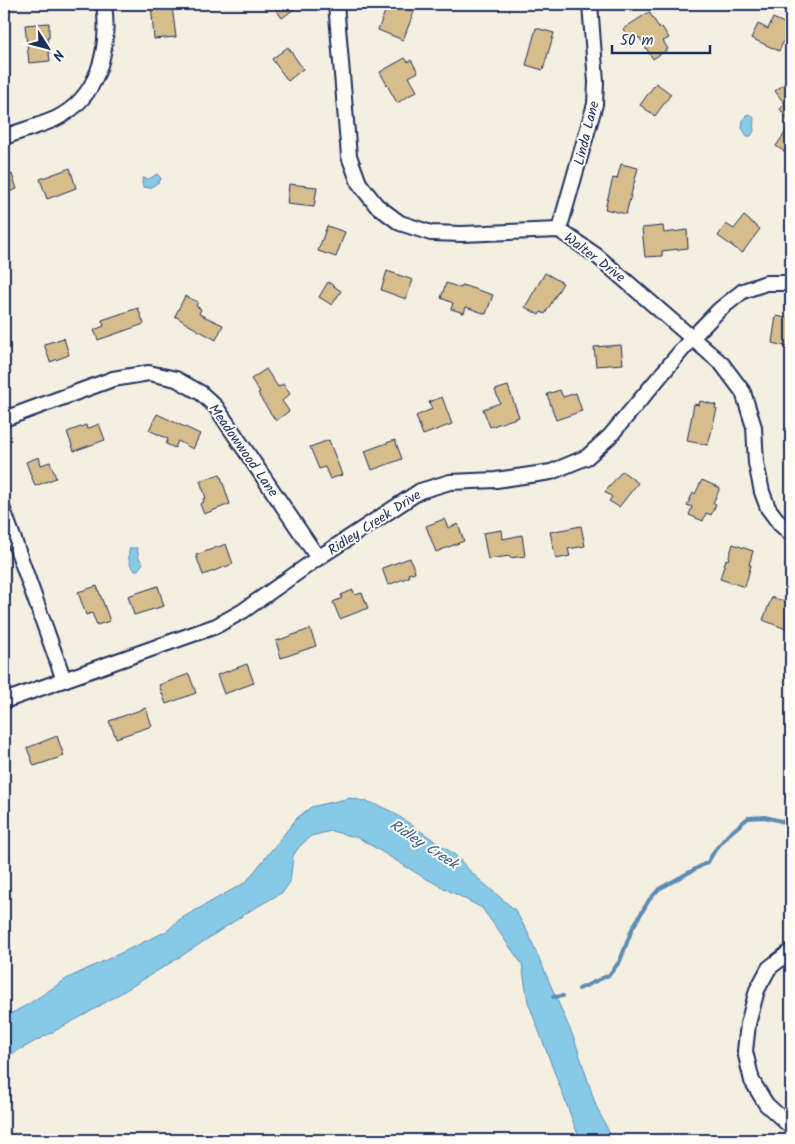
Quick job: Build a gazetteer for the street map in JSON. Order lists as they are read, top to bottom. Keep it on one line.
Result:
{"streets":{"street":["Linda Lane","Walter Drive","Meadowwood Lane","Ridley Creek Drive"]},"crossings":[["Linda Lane","Walter Drive"],["Walter Drive","Ridley Creek Drive"],["Meadowwood Lane","Ridley Creek Drive"]],"water":["Ridley Creek"],"scale_bar":"50 m","north":"bottom right"}
